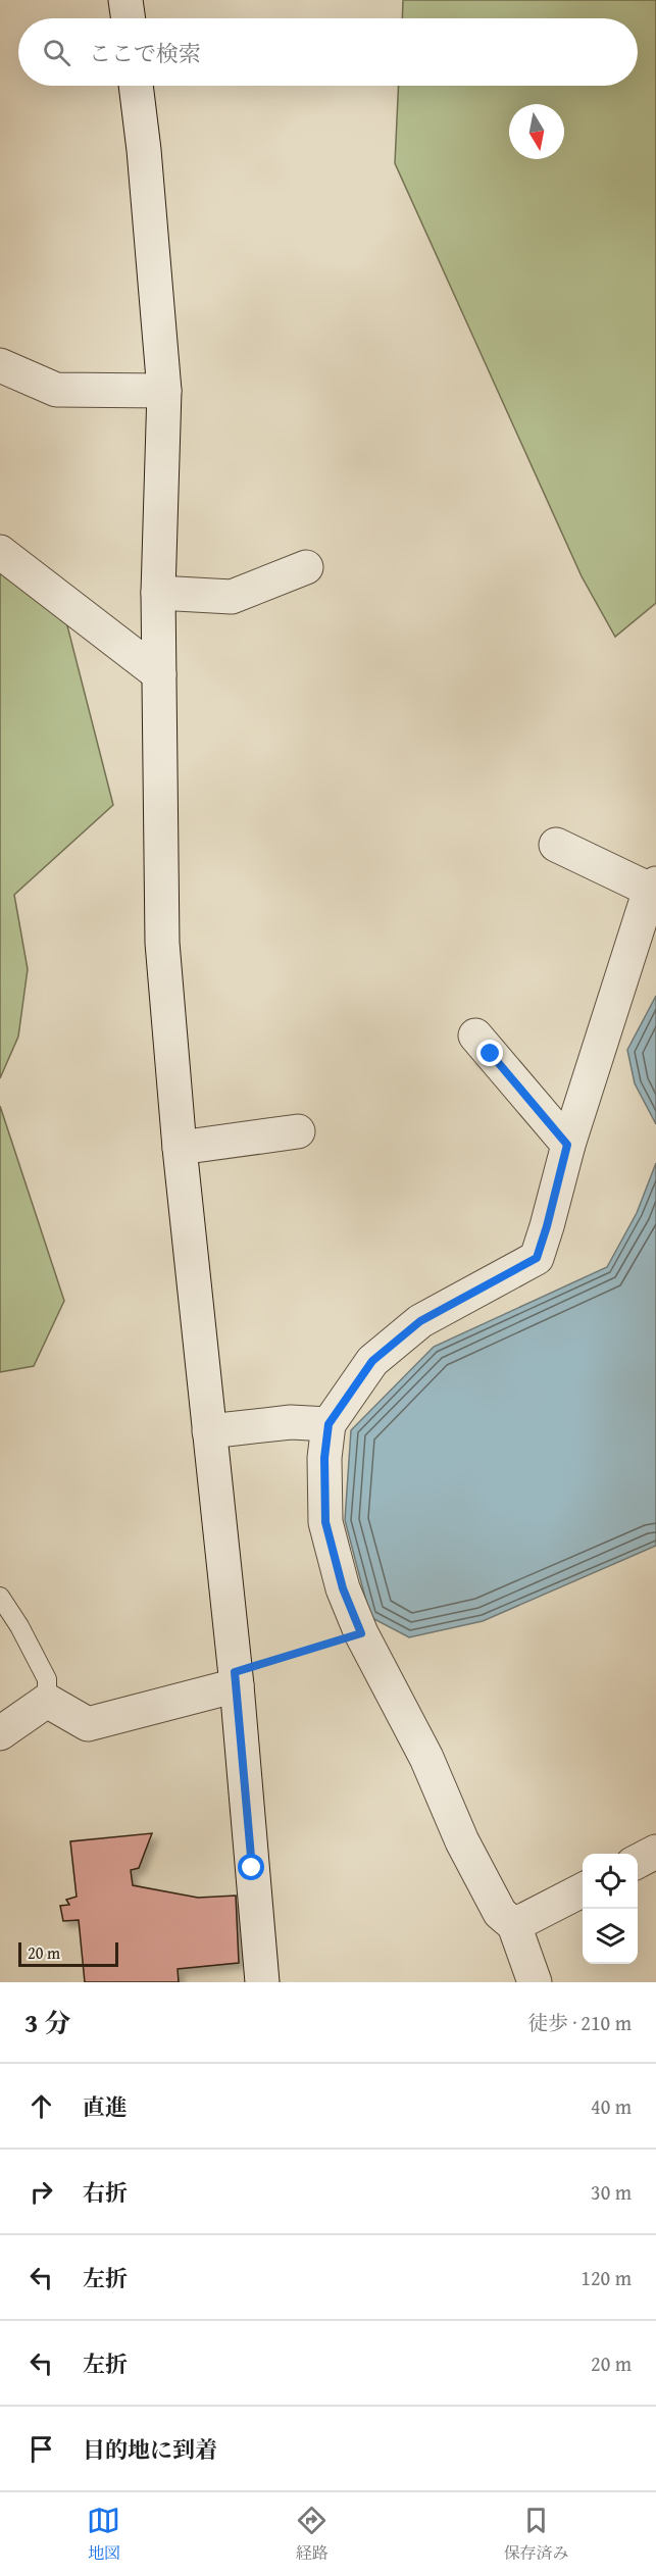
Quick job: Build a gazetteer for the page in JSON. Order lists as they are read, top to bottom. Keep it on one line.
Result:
{"scale_bar":"20 m","north":"bottom","page":{"search":"ここで検索","scale":"20 m","heading":["3 分","徒歩 · 210 m"],"list":[["直進","40 m"],["右折","30 m"],["左折","120 m"],["左折","20 m"],"目的地に到着"],"nav":["地図","経路","保存済み"]}}
